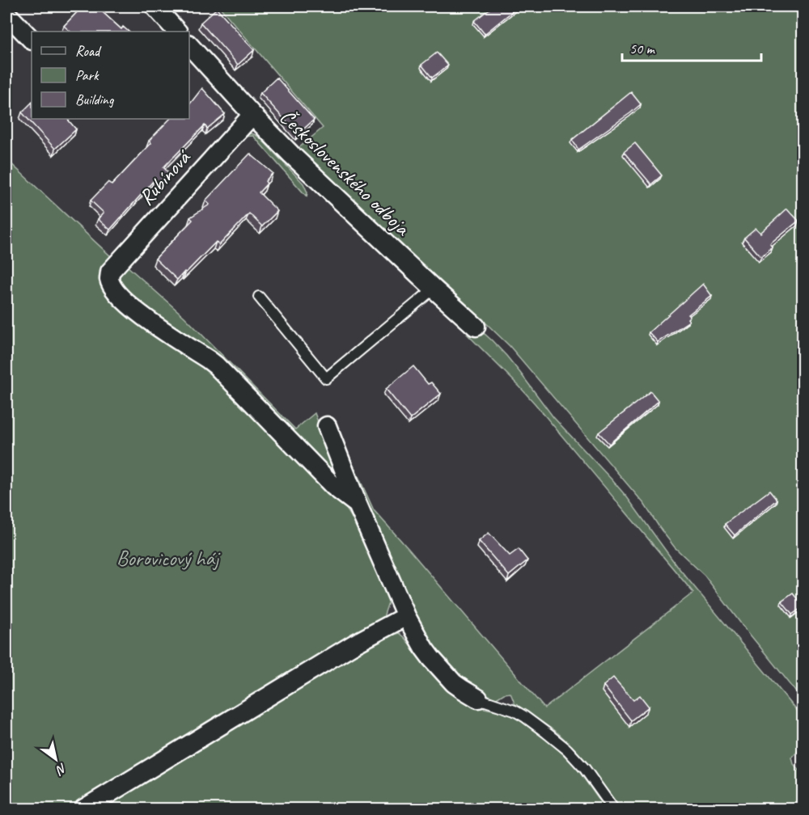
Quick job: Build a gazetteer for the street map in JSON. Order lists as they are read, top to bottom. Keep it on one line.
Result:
{"streets":{"street":["Československého odboja","Rubínová"]},"crossings":[["Československého odboja","Rubínová"]],"parks":["Borovicový háj"],"legend":["Road","Park","Building"],"scale_bar":"50 m","north":"bottom right"}
